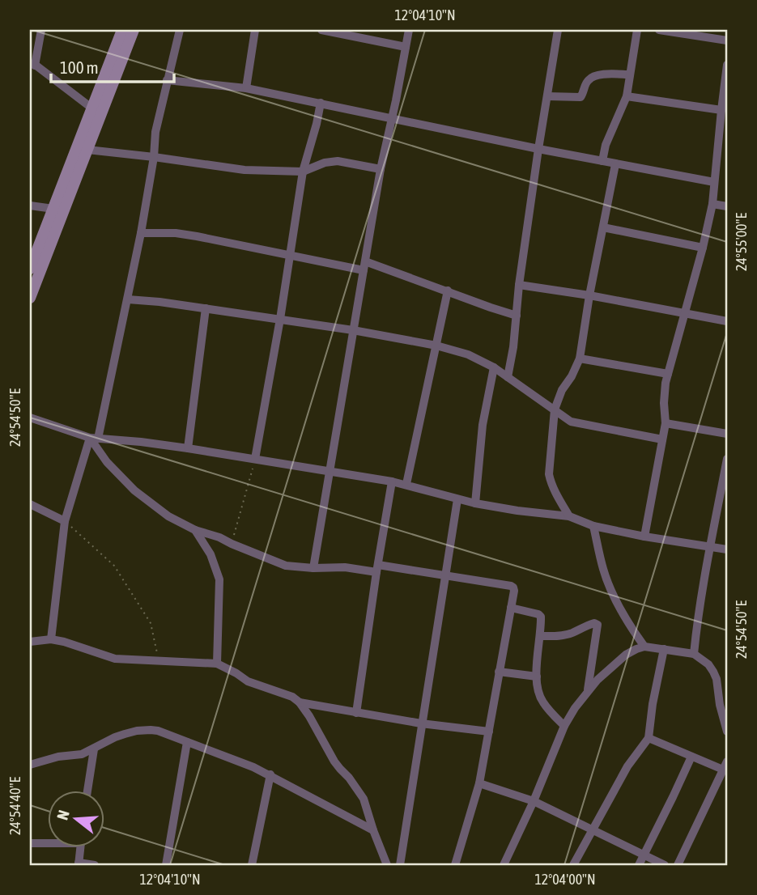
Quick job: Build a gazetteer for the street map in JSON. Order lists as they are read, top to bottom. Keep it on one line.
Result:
{"scale_bar":"100 m","north":"left","coordinates":["12°04'10\"N","24°55'00\"E","24°54'50\"E","24°54'40\"E","12°04'00\"N"]}
